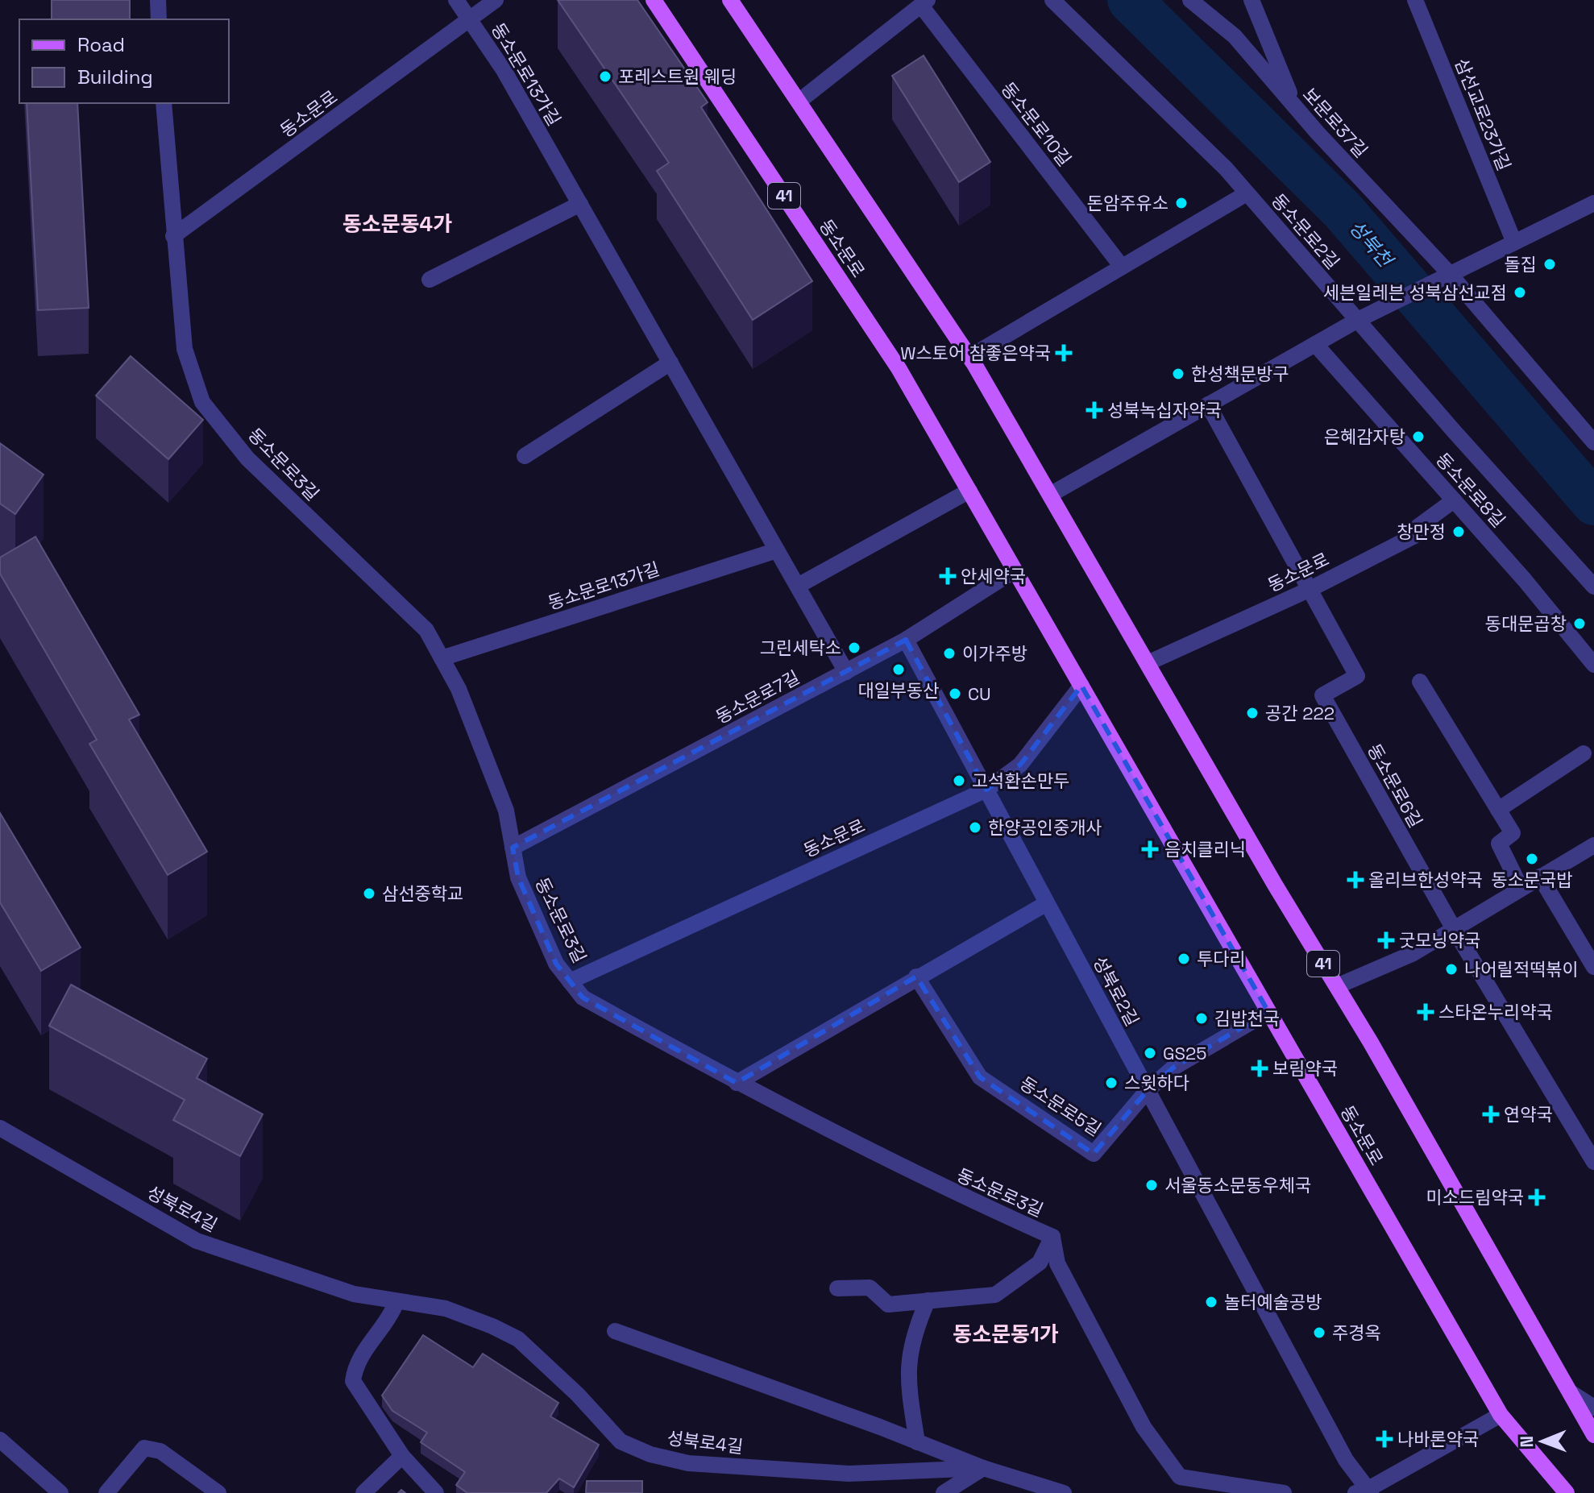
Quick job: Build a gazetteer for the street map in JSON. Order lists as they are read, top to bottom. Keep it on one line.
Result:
{"streets":{"main road":["동소문로","41"],"street":["동소문로13가길","삼선교로23가길","보문로37길","동소문로10길","동소문로2길","동소문로3길","동소문로8길","동소문로7길","동소문로6길","성북로2길","동소문로5길","성북로4길"]},"crossings":[["동소문로13가길","동소문로"],["동소문로13가길","동소문로3길"],["동소문로13가길","동소문로7길"],["동소문로","41"],["동소문로","동소문로3길"],["동소문로","동소문로8길"],["동소문로","동소문로7길"],["동소문로","동소문로6길"],["동소문로","성북로2길"],["동소문로","동소문로5길"],["동소문로10길","41"],["동소문로3길","동소문로7길"],["동소문로7길","성북로2길"],["성북로2길","동소문로5길"]],"districts":["동소문동4가","동소문동1가"],"water":["성북천"],"places":{"other":["포레스트원 웨딩","돈암주유소","돌집","세븐일레븐 성북삼선교점","한성책문방구","은혜감자탕","창만정","동대문곱창","그린세탁소","이가주방","대일부동산","CU","공간 222","고석환손만두","한양공인중개사","동소문국밥","삼선중학교","투다리","나어릴적떡볶이","김밥천국","GS25","스윗하다","서울동소문동우체국","놀터예술공방","주경옥"],"health":["W스토어 참좋은약국","성북녹십자약국","안세약국","음치클리닉","올리브한성약국","굿모닝약국","스타온누리약국","보림약국","연약국","미소드림약국","나바론약국"]},"legend":["Road","Building"],"north":"left"}
